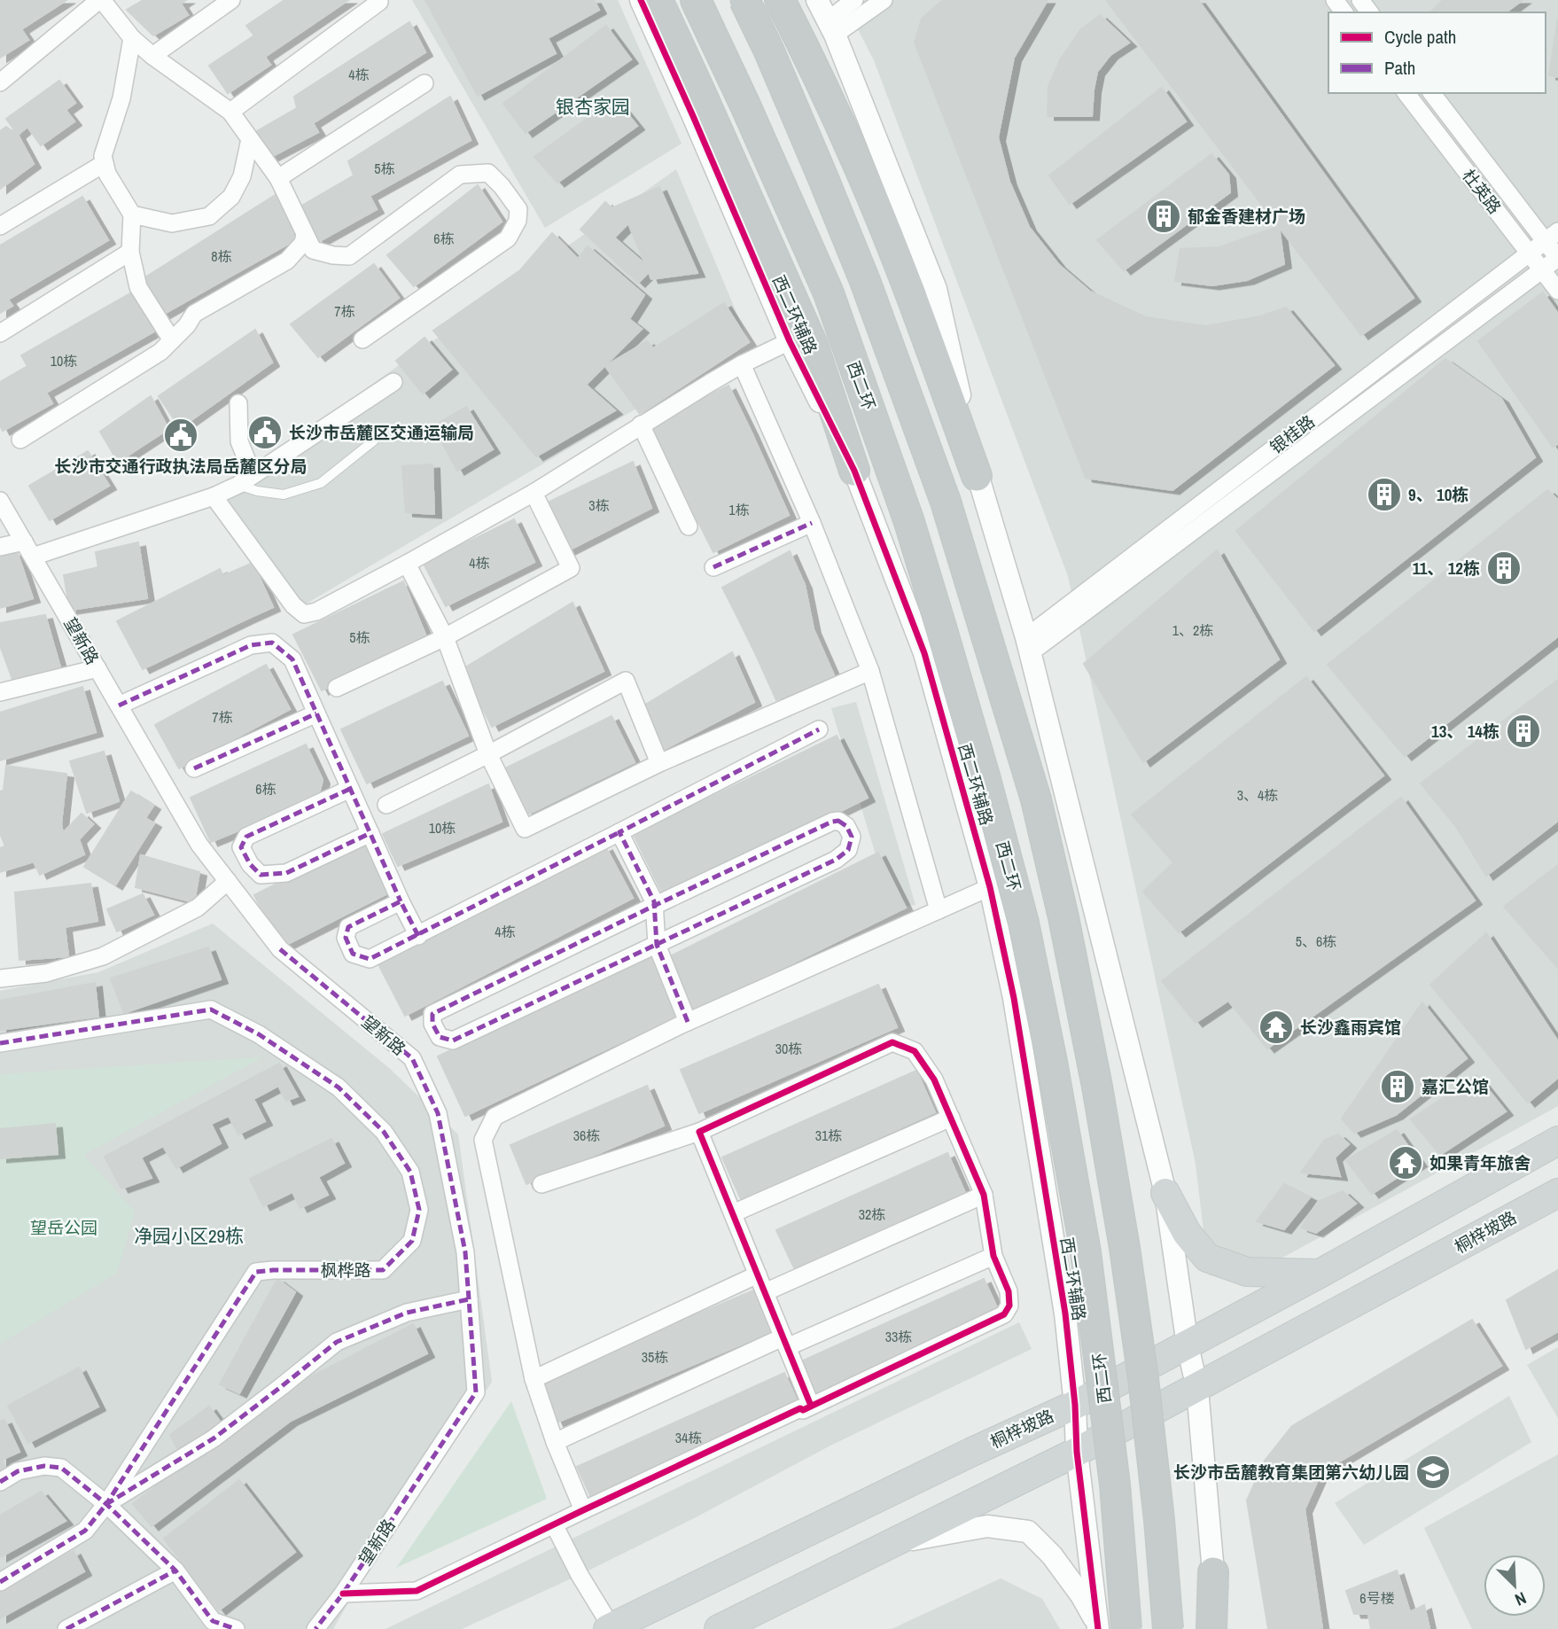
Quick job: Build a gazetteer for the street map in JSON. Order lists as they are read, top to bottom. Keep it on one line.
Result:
{"streets":{"highway":["西二环"],"main road":["桐梓坡路"],"street":["杜英路","西二环辅路","银桂路","望新路","枫桦路"]},"crossings":[["杜英路","银桂路"],["西二环辅路","西二环"],["西二环辅路","桐梓坡路"]],"districts":["银杏家园","净园小区29栋"],"parks":["望岳公园"],"places":{"building":["郁金香建材广场","9、 10栋","11、 12栋","13、 14栋","嘉汇公馆"],"public building":["长沙市岳麓区交通运输局","长沙市交通行政执法局岳麓区分局"],"temple":["长沙鑫雨宾馆","如果青年旅舍"],"school or university":["长沙市岳麓教育集团第六幼儿园"]},"house_numbers":["4栋","5栋","6栋","8栋","7栋","10栋","3栋","1栋","4栋","1、2栋","5栋","7栋","6栋","3、4栋","10栋","4栋","5、6栋","30栋","36栋","31栋","32栋","33栋","35栋","34栋","6号楼"],"legend":["Cycle path","Path"],"north":"bottom right"}
